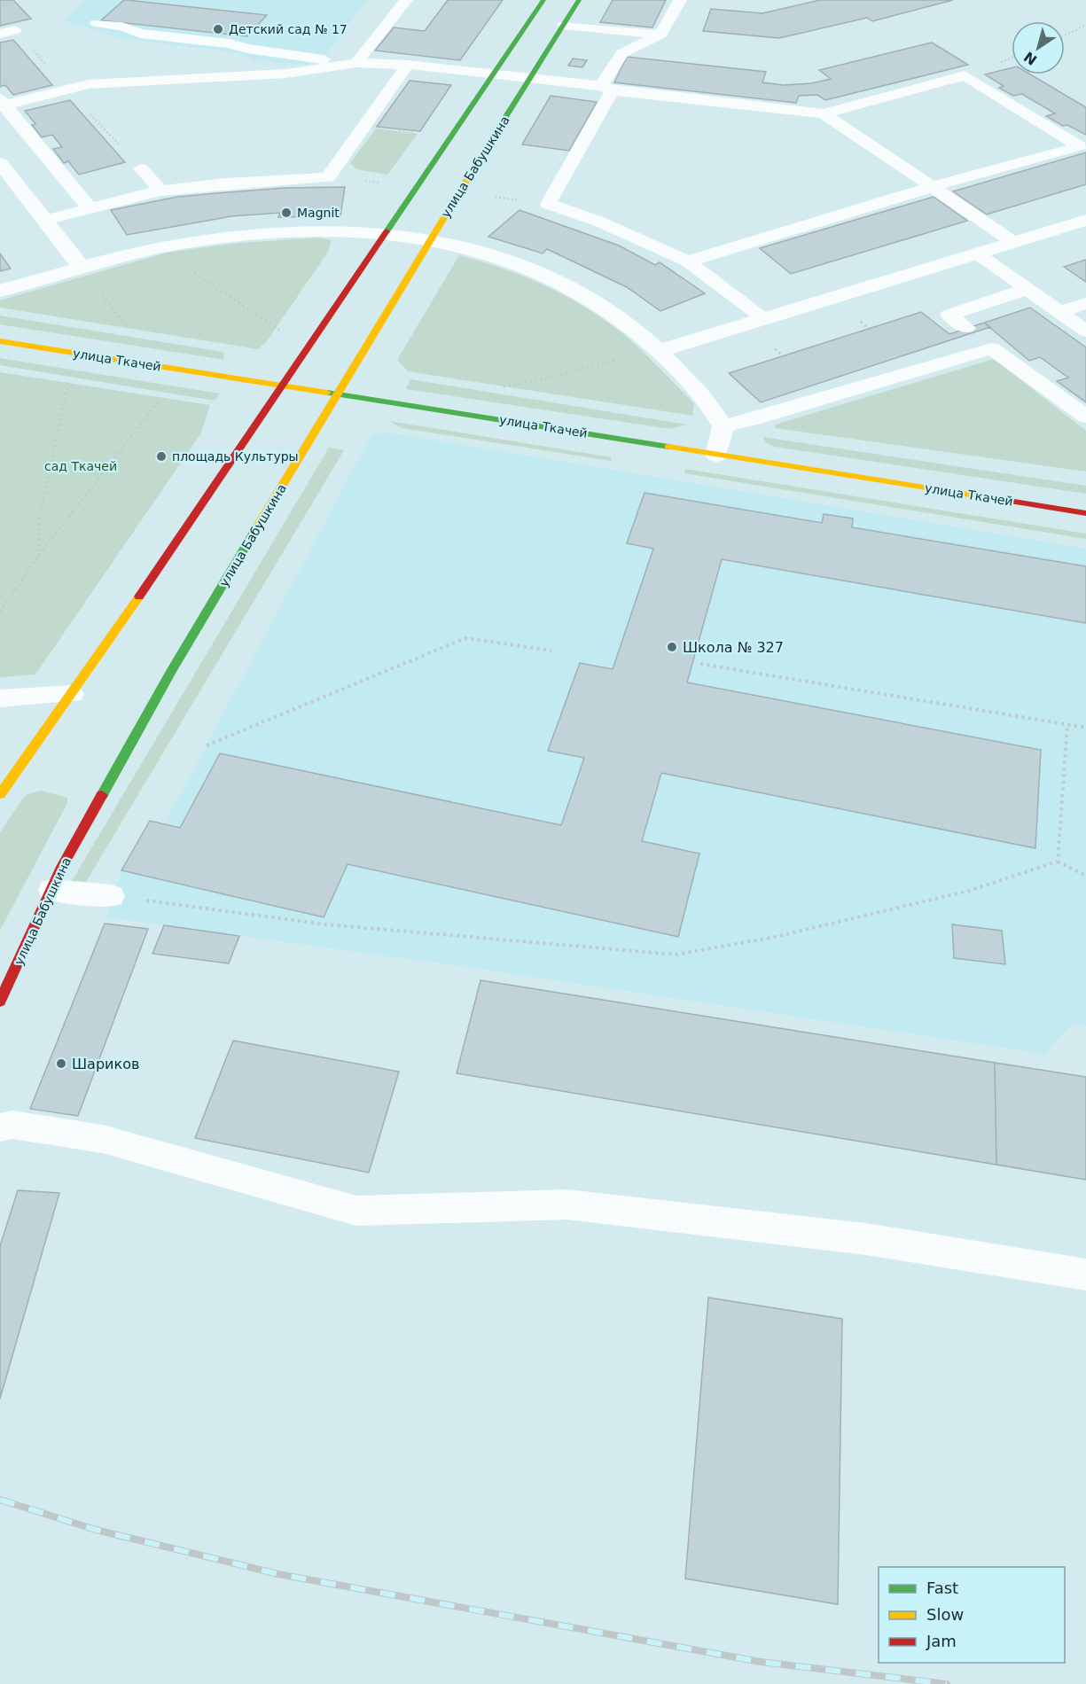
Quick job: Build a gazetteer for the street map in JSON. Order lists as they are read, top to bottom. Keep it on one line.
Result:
{"streets":{"street":["улица Бабушкина","улица Ткачей"]},"crossings":[["улица Бабушкина","улица Ткачей"]],"parks":["сад Ткачей"],"places":["Детский сад № 17","Magnit","площадь Культуры","Школа № 327","Шариков"],"legend":["Fast","Slow","Jam"],"north":"bottom left"}
